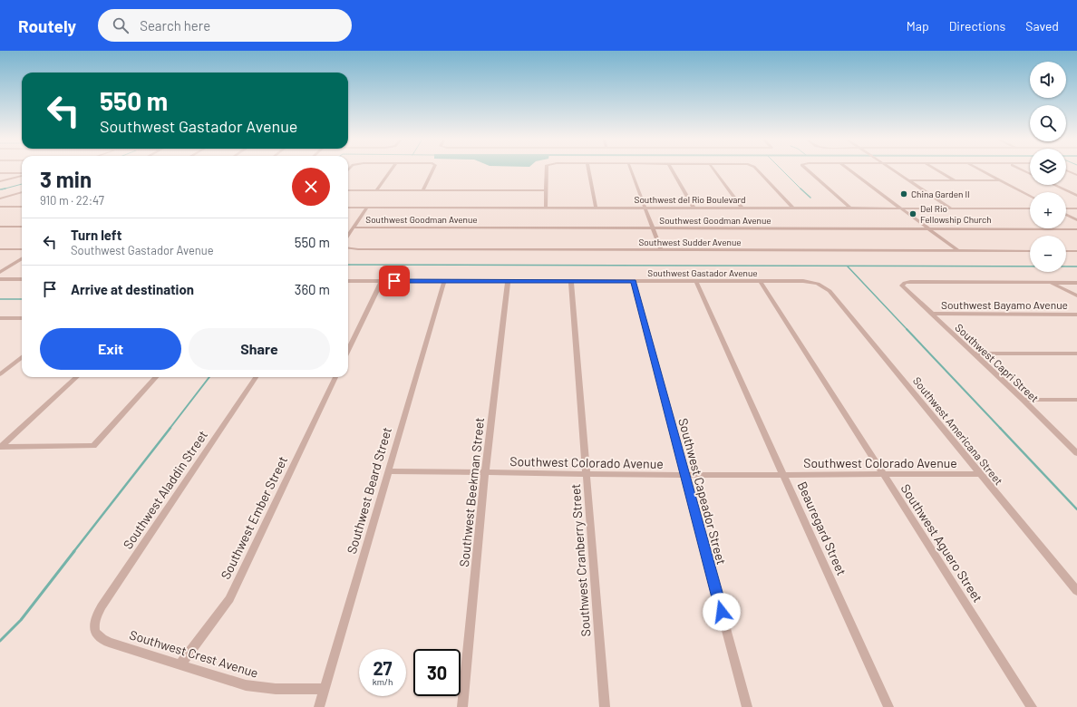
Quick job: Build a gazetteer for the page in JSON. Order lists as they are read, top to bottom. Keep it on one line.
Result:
{"streets":{"street":["Southwest del Rio Boulevard","Southwest Goodman Avenue","Southwest Sudder Avenue","Southwest Gastador Avenue","Southwest Bayamo Avenue","Southwest Capri Street","Southwest Americana Street","Southwest Colorado Avenue","Southwest Aladdin Street","Southwest Beard Street","Southwest Capeador Street","Southwest Beekman Street","Southwest Ember Street","Beauregard Street","Southwest Aguero Street","Southwest Cranberry Street","Southwest Crest Avenue"]},"crossings":[["Southwest Gastador Avenue","Southwest Americana Street"],["Southwest Gastador Avenue","Southwest Beard Street"],["Southwest Gastador Avenue","Southwest Capeador Street"],["Southwest Gastador Avenue","Southwest Beekman Street"],["Southwest Gastador Avenue","Beauregard Street"],["Southwest Gastador Avenue","Southwest Aguero Street"],["Southwest Gastador Avenue","Southwest Cranberry Street"],["Southwest Bayamo Avenue","Southwest Capri Street"],["Southwest Americana Street","Southwest Colorado Avenue"],["Southwest Colorado Avenue","Southwest Beard Street"],["Southwest Colorado Avenue","Southwest Capeador Street"],["Southwest Colorado Avenue","Southwest Beekman Street"],["Southwest Colorado Avenue","Beauregard Street"],["Southwest Colorado Avenue","Southwest Aguero Street"],["Southwest Colorado Avenue","Southwest Cranberry Street"],["Southwest Aladdin Street","Southwest Crest Avenue"],["Southwest Beard Street","Southwest Crest Avenue"],["Southwest Ember Street","Southwest Crest Avenue"]],"places":["China Garden II","Del Rio Fellowship Church"],"page":{"header":"Routely","search":"Search here","nav":["Map","Directions","Saved"],"map_buttons":["+","−"],"turn":["550 m","Southwest Gastador Avenue"],"heading":["3 min","910 m · 22:47"],"list":[{"name":"Turn left","note":"Southwest Gastador Avenue","value":"550 m"},{"name":"Arrive at destination","value":"360 m"}],"buttons":["Exit","Share"],"speed":"27 km/h","limit":"30"}}
